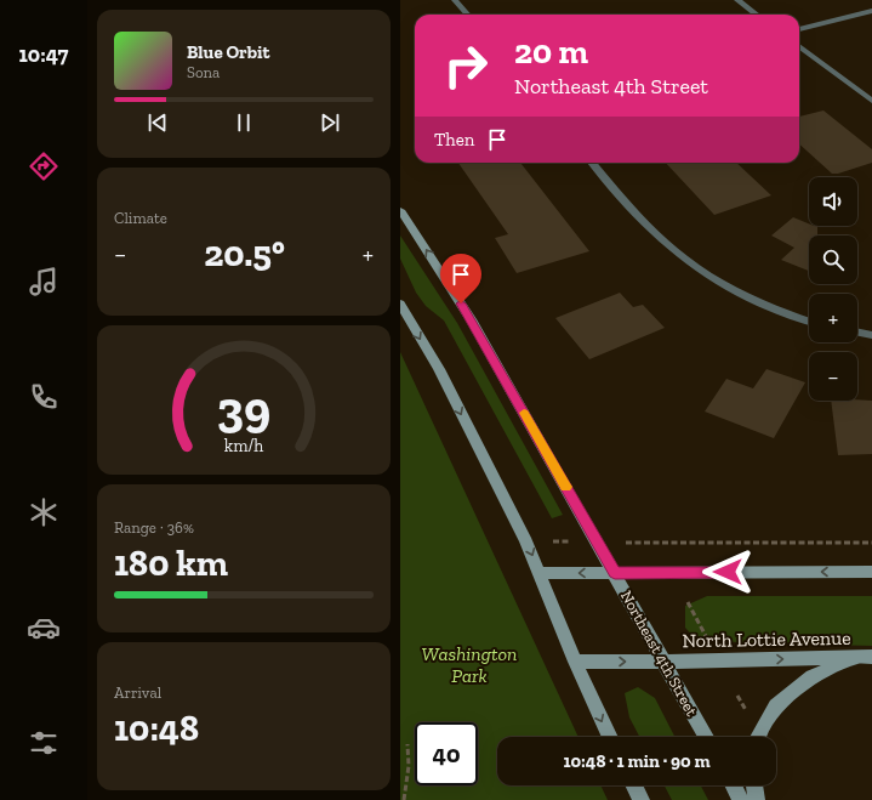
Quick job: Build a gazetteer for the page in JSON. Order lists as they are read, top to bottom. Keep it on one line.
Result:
{"streets":{"main road":["North Lottie Avenue","Northeast 4th Street"]},"crossings":[["North Lottie Avenue","Northeast 4th Street"]],"parks":["Washington Park"],"page":{"tabs":"10:47","turn":["20 m","Northeast 4th Street"],"song":["Blue Orbit","Sona"],"then":"Then","tile":["Climate",["Range · 36%","180 km"],["Arrival","10:48"]],"map_buttons":["+","−"],"heat":["−","20.5°","+"],"limit":"40","trip":"10:48 · 1 min · 90 m","gauge":["39","km/h"]}}
